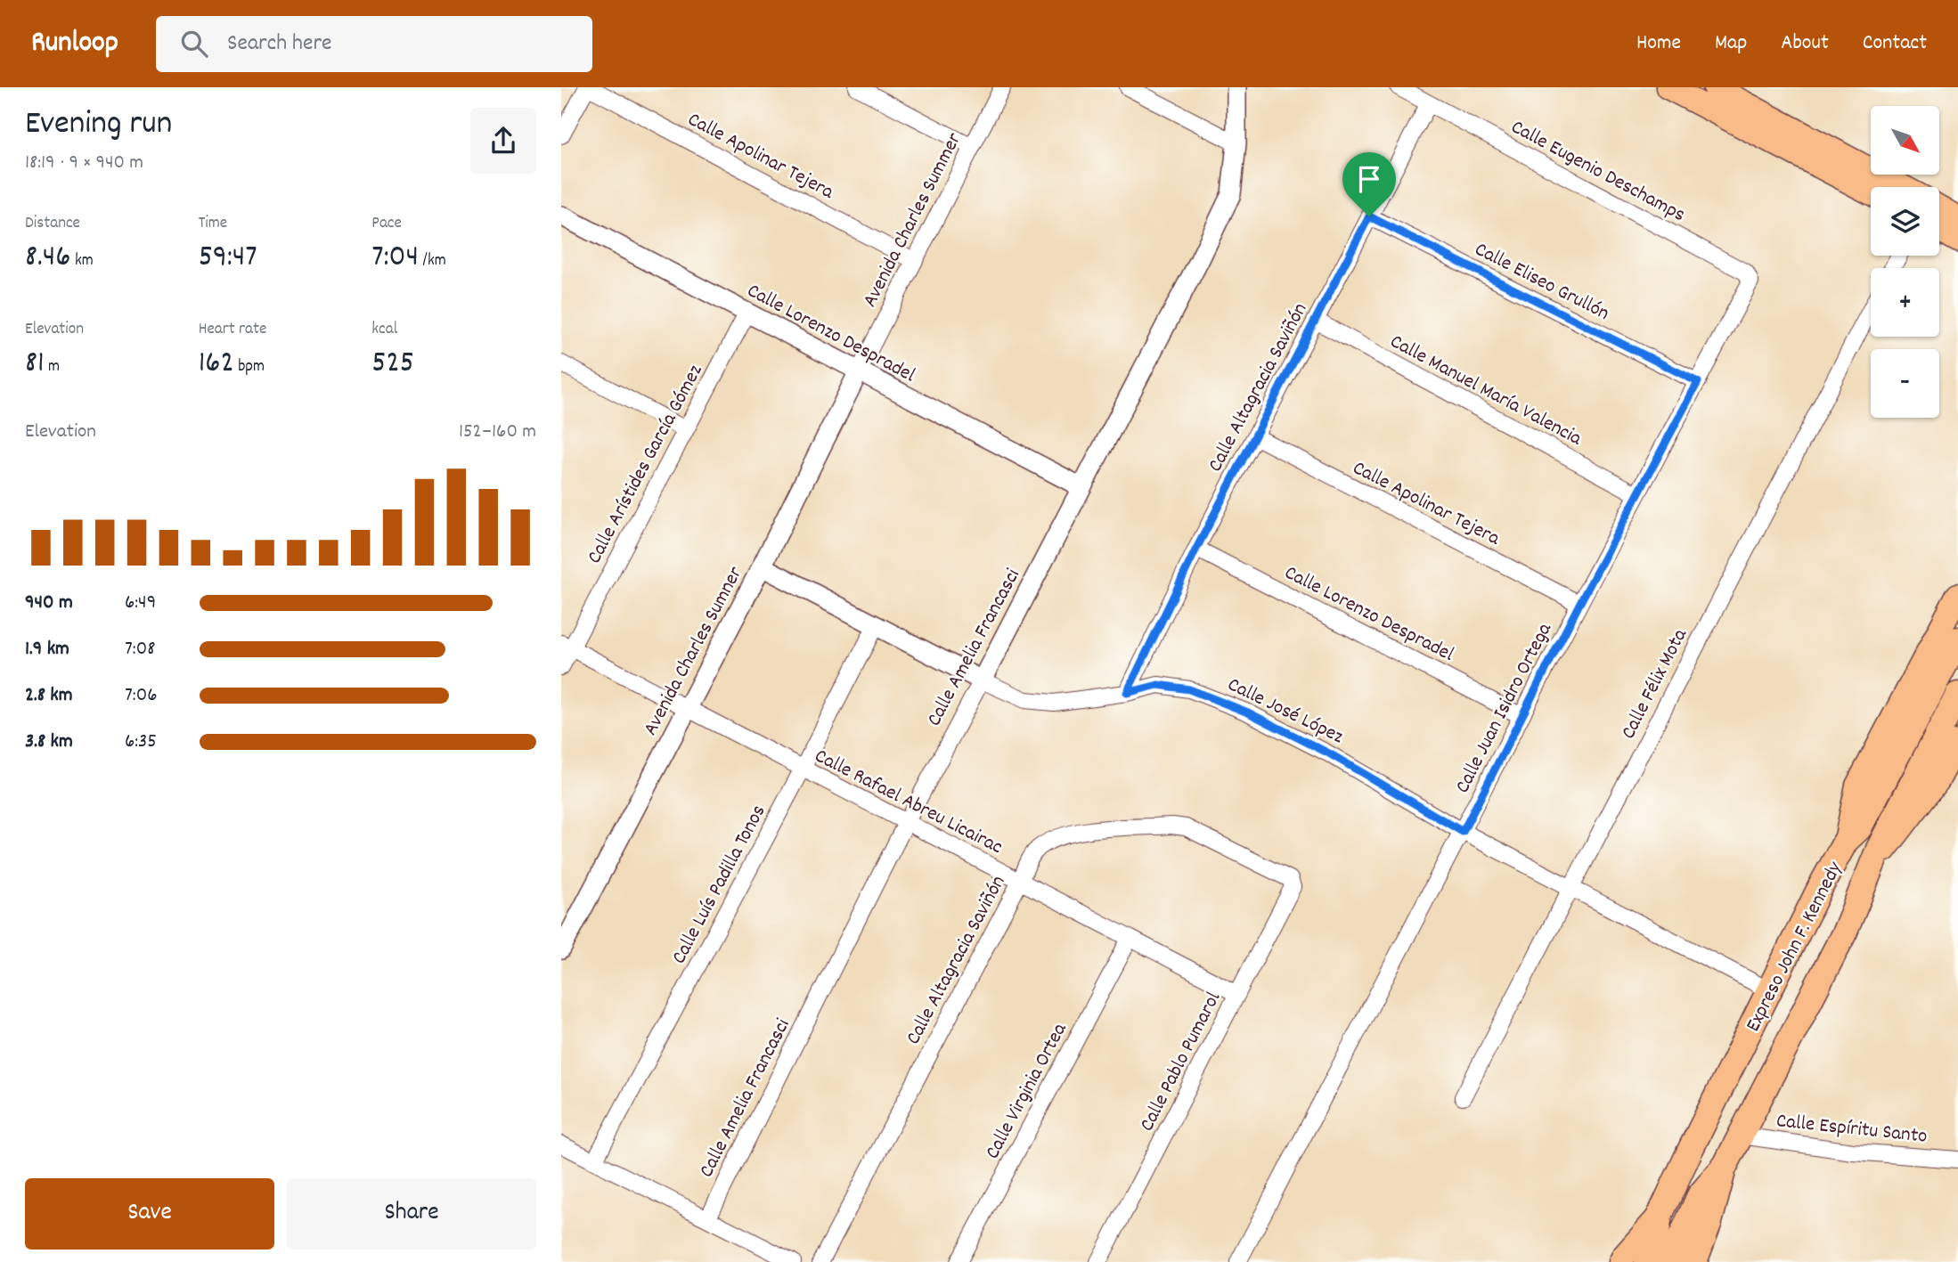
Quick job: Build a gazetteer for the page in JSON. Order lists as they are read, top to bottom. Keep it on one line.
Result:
{"streets":{"highway":["Expreso John F. Kennedy"],"street":["Calle Apolinar Tejera","Calle Eugenio Deschamps","Avenida Charles Summer","Calle Eliseo Grullón","Calle Lorenzo Despradel","Calle Altagracia Saviñón","Calle Manuel María Valencia","Calle Arístides García Gómez","Calle Amelia Francasci","Avenida Charles Sumner","Calle Félix Mota","Calle Juan Isidro Ortega","Calle José López","Calle Rafael Abreu Licairac","Calle Luís Padilla Tonos","Calle Pablo Pumarol","Calle Virginia Ortea","Calle Espíritu Santo"]},"crossings":[["Calle Apolinar Tejera","Avenida Charles Summer"],["Calle Apolinar Tejera","Calle Altagracia Saviñón"],["Calle Apolinar Tejera","Calle Juan Isidro Ortega"],["Calle Eugenio Deschamps","Calle Altagracia Saviñón"],["Calle Eugenio Deschamps","Calle Juan Isidro Ortega"],["Avenida Charles Summer","Calle Lorenzo Despradel"],["Avenida Charles Summer","Avenida Charles Sumner"],["Calle Eliseo Grullón","Calle Altagracia Saviñón"],["Calle Eliseo Grullón","Calle Juan Isidro Ortega"],["Calle Lorenzo Despradel","Calle Altagracia Saviñón"],["Calle Lorenzo Despradel","Calle Arístides García Gómez"],["Calle Lorenzo Despradel","Calle Amelia Francasci"],["Calle Lorenzo Despradel","Avenida Charles Sumner"],["Calle Lorenzo Despradel","Calle Juan Isidro Ortega"],["Calle Altagracia Saviñón","Calle Manuel María Valencia"],["Calle Altagracia Saviñón","Calle José López"],["Calle Altagracia Saviñón","Calle Rafael Abreu Licairac"],["Calle Altagracia Saviñón","Calle Pablo Pumarol"],["Calle Manuel María Valencia","Calle Juan Isidro Ortega"],["Calle Arístides García Gómez","Calle Rafael Abreu Licairac"],["Calle Amelia Francasci","Calle José López"],["Calle Amelia Francasci","Calle Rafael Abreu Licairac"],["Avenida Charles Sumner","Calle José López"],["Avenida Charles Sumner","Calle Rafael Abreu Licairac"],["Calle Félix Mota","Calle José López"],["Calle Juan Isidro Ortega","Calle José López"],["Calle José López","Calle Luís Padilla Tonos"],["Calle José López","Expreso John F. Kennedy"],["Calle Rafael Abreu Licairac","Calle Luís Padilla Tonos"],["Calle Rafael Abreu Licairac","Calle Pablo Pumarol"],["Calle Rafael Abreu Licairac","Calle Virginia Ortea"],["Expreso John F. Kennedy","Calle Espíritu Santo"]],"north":"bottom right","page":{"header":"Runloop","search":"Search here","nav":["Home","Map","About","Contact"],"heading":["Evening run","18:19 · 9 × 940 m"],"map_buttons":["+","−"],"stats":[["Distance","8.46 km"],["Time","59:47"],["Pace","7:04 /km"],["Elevation","81 m"],["Heart rate","162 bpm"],["kcal","525"]],"chart":["Elevation","152–160 m"],"list":[{"name":"940 m","note":"6:49"},{"name":"1.9 km","note":"7:08"},{"name":"2.8 km","note":"7:06"},{"name":"3.8 km","note":"6:35"}],"buttons":["Save","Share"]}}
